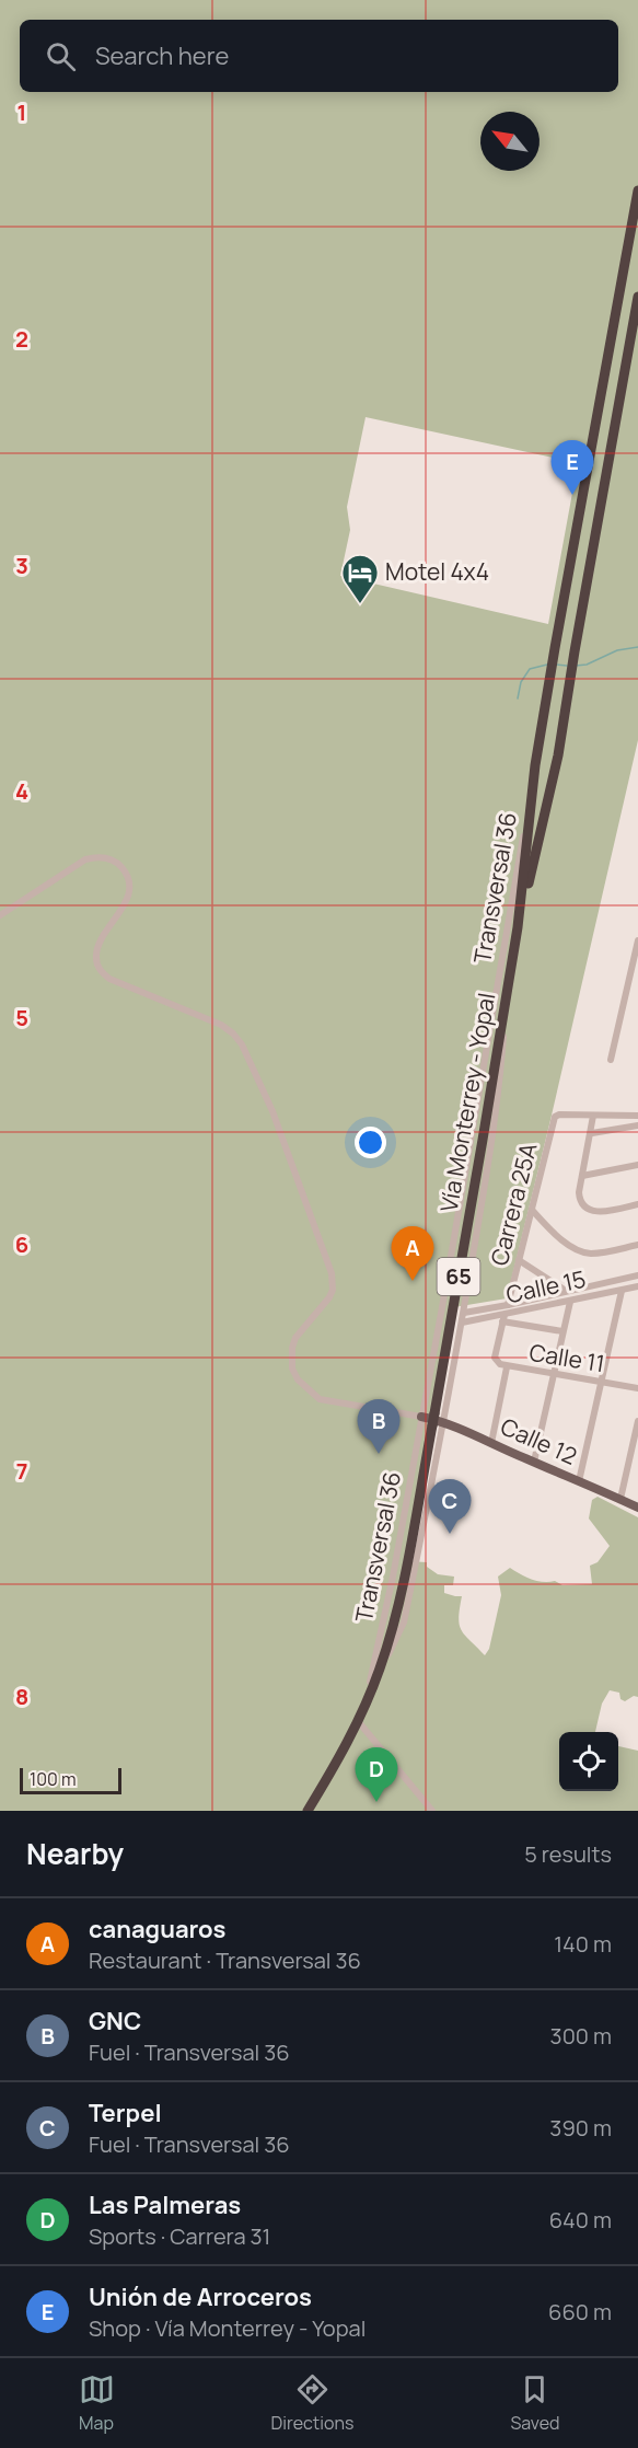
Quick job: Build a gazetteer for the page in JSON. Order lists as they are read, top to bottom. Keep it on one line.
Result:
{"streets":{"highway":["Vía Monterrey - Yopal","65"],"main road":["Calle 12"],"street":["Transversal 36","Carrera 25A","Calle 15","Calle 11"]},"crossings":[["Transversal 36","Vía Monterrey - Yopal"],["Transversal 36","Calle 15"],["Transversal 36","Calle 12"],["Carrera 25A","Calle 15"],["Calle 15","Calle 11"]],"places":{"hotel":["Motel 4x4"]},"scale_bar":"100 m","north":"top left","page":{"search":"Search here","pins":["E","A","B","C","D"],"scale":"100 m","heading":["Nearby","5 results"],"list":[{"mark":"A","name":"canaguaros","note":"Restaurant · Transversal 36","value":"140 m"},{"mark":"B","name":"GNC","note":"Fuel · Transversal 36","value":"300 m"},{"mark":"C","name":"Terpel","note":"Fuel · Transversal 36","value":"390 m"},{"mark":"D","name":"Las Palmeras","note":"Sports · Carrera 31","value":"640 m"},{"mark":"E","name":"Unión de Arroceros","note":"Shop · Vía Monterrey - Yopal","value":"660 m"}],"nav":["Map","Directions","Saved"]},"grid":{"rows":["1","2","3","4","5","6","7","8"]}}
